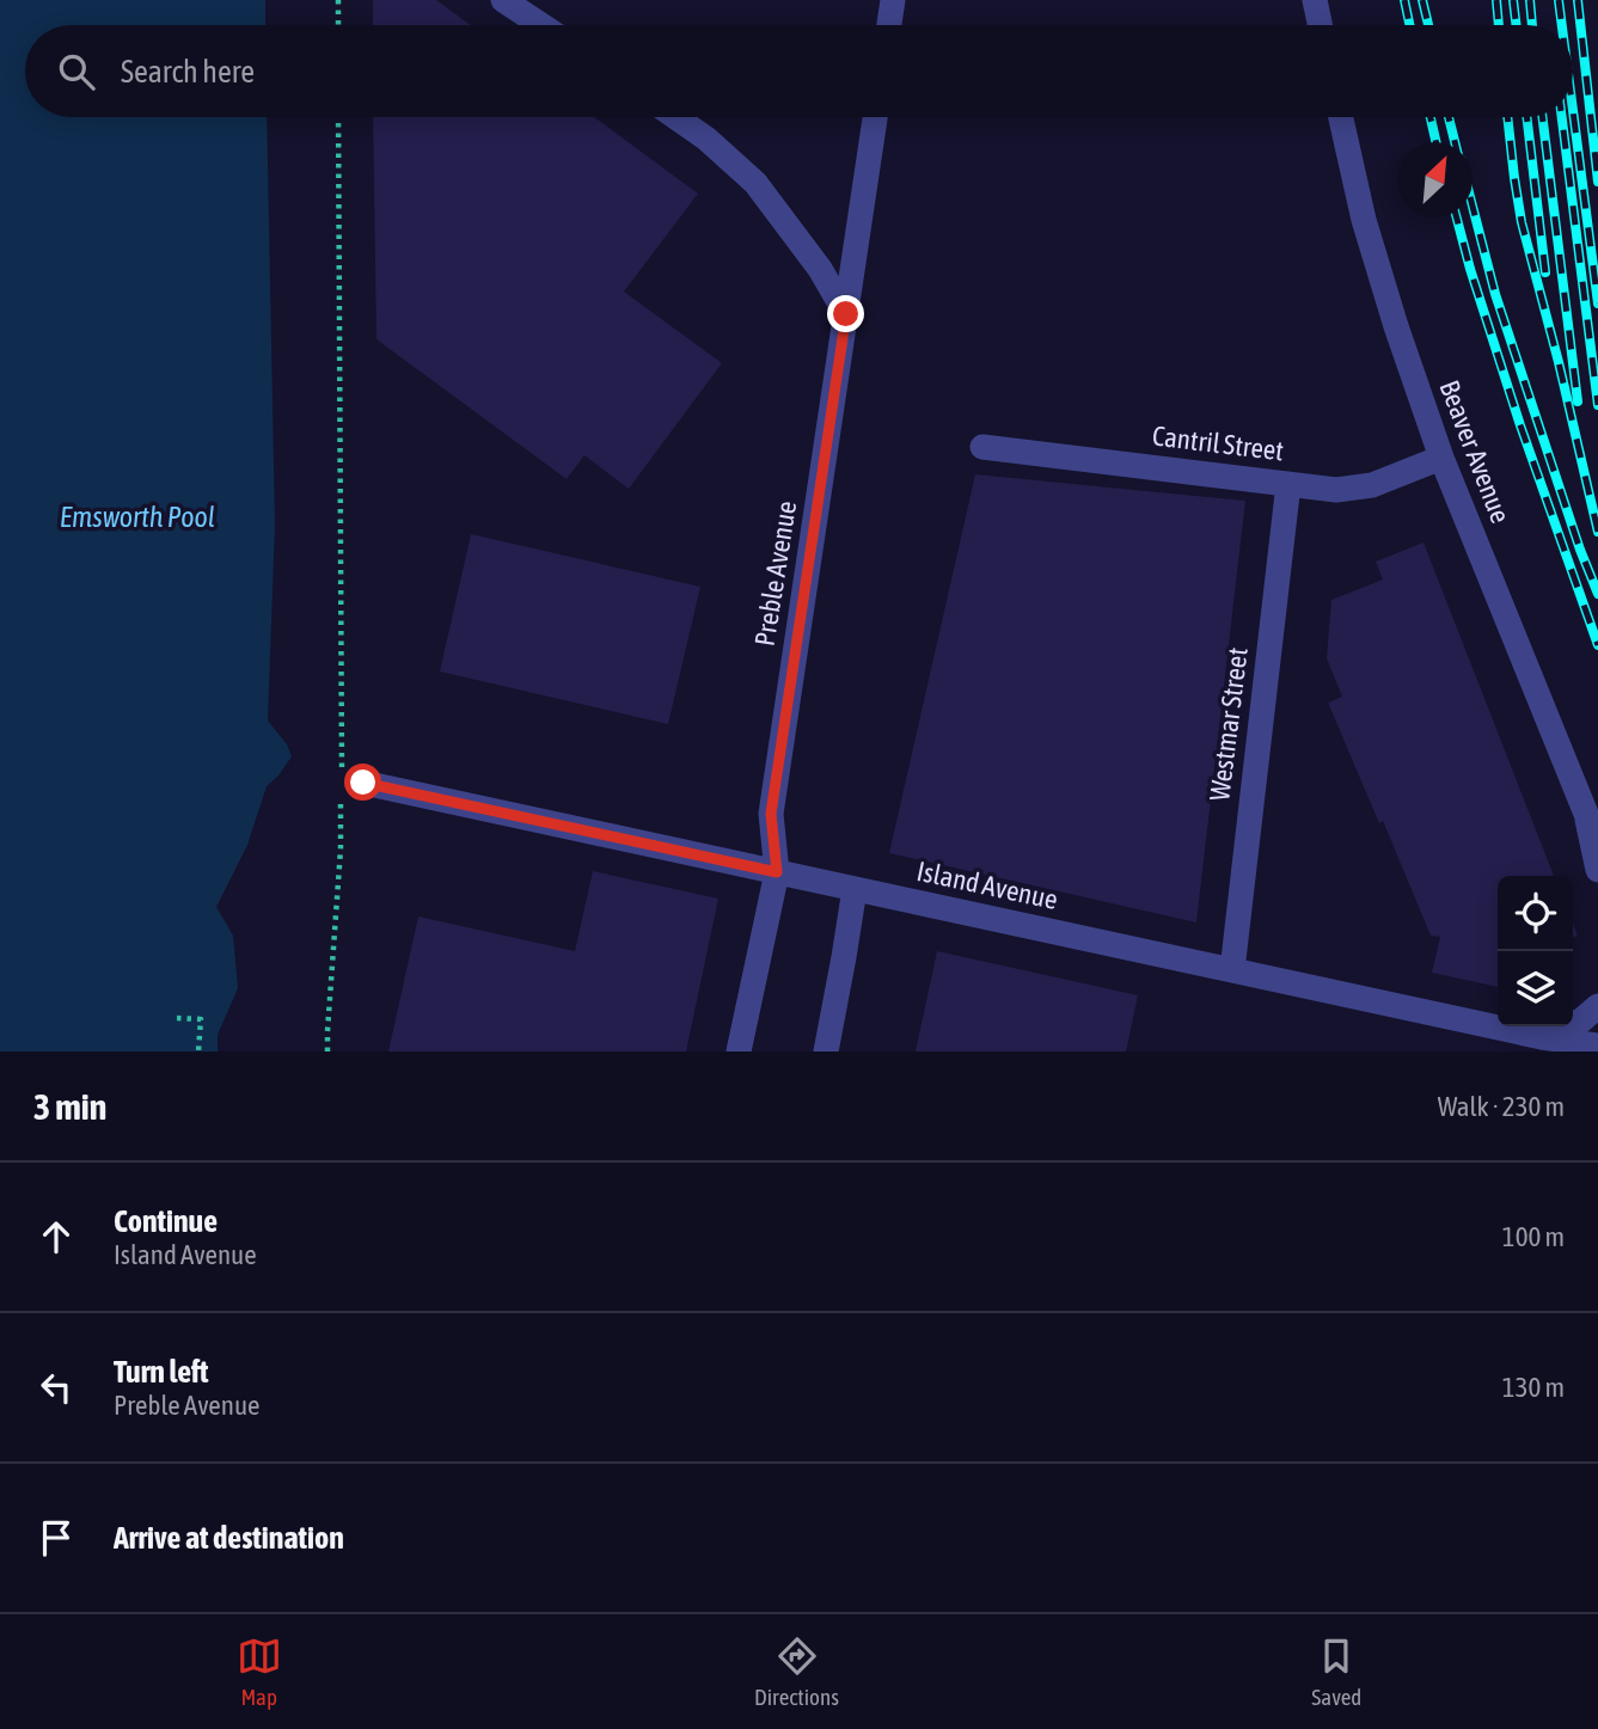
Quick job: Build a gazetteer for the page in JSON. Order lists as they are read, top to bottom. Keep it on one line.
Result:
{"streets":{"street":["Cantril Street","Beaver Avenue","Preble Avenue","Westmar Street","Island Avenue"]},"crossings":[["Cantril Street","Beaver Avenue"],["Cantril Street","Westmar Street"],["Preble Avenue","Island Avenue"],["Westmar Street","Island Avenue"]],"water":["Emsworth Pool"],"north":"top right","page":{"search":"Search here","heading":["3 min","Walk · 230 m"],"list":[["Continue","Island Avenue","100 m"],["Turn left","Preble Avenue","130 m"],"Arrive at destination"],"nav":["Map","Directions","Saved"]}}
